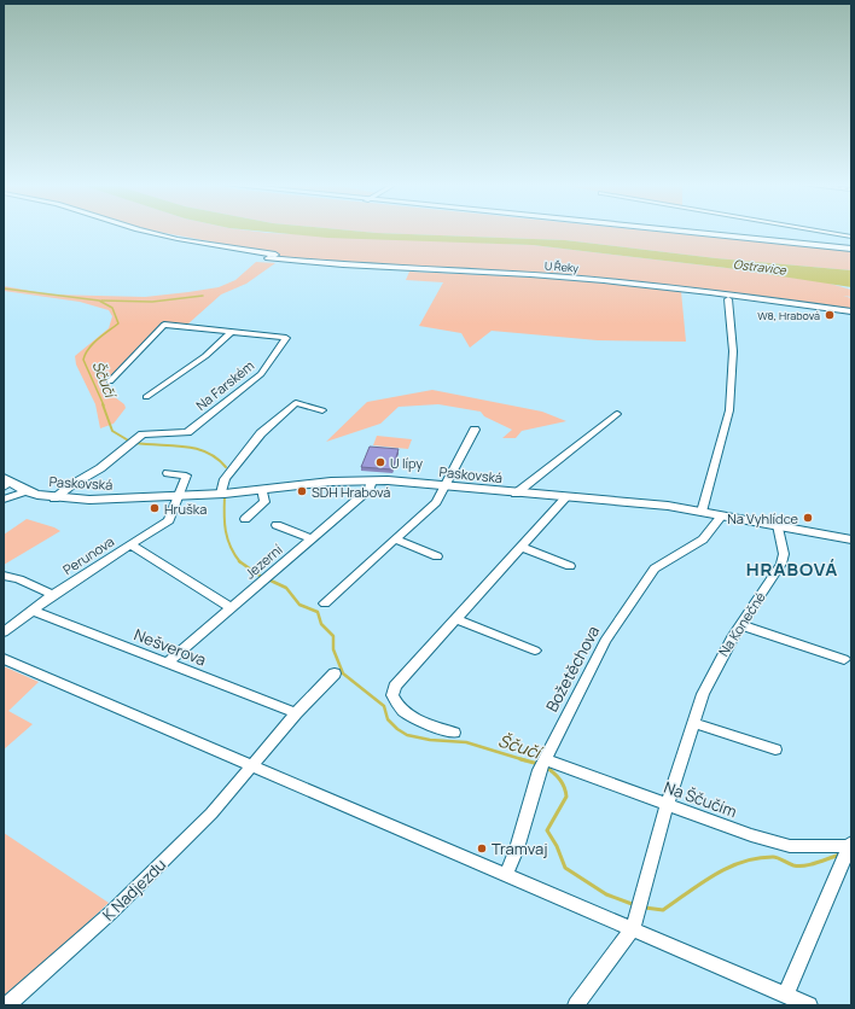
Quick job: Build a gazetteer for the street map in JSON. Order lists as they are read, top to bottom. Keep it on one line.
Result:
{"streets":{"main road":["Paskovská"],"street":["U Řeky","Na Farském","Perunova","Jezerní","Na Konečné","Nešverova","Božetěchova","Na Ščučím","K Nadjezdu"]},"crossings":[["Na Farském","Paskovská"],["Paskovská","Perunova"],["Paskovská","Jezerní"],["Paskovská","Na Konečné"],["Paskovská","Božetěchova"],["Perunova","Nešverova"],["Jezerní","Nešverova"],["Na Konečné","Na Ščučím"],["Nešverova","K Nadjezdu"],["Božetěchova","Na Ščučím"]],"districts":["HRABOVÁ"],"water":["Ostravice","Ščučí"],"places":["W8, Hrabová","U lípy","SDH Hrabová","Hruška","Na Vyhlídce","Tramvaj"]}
